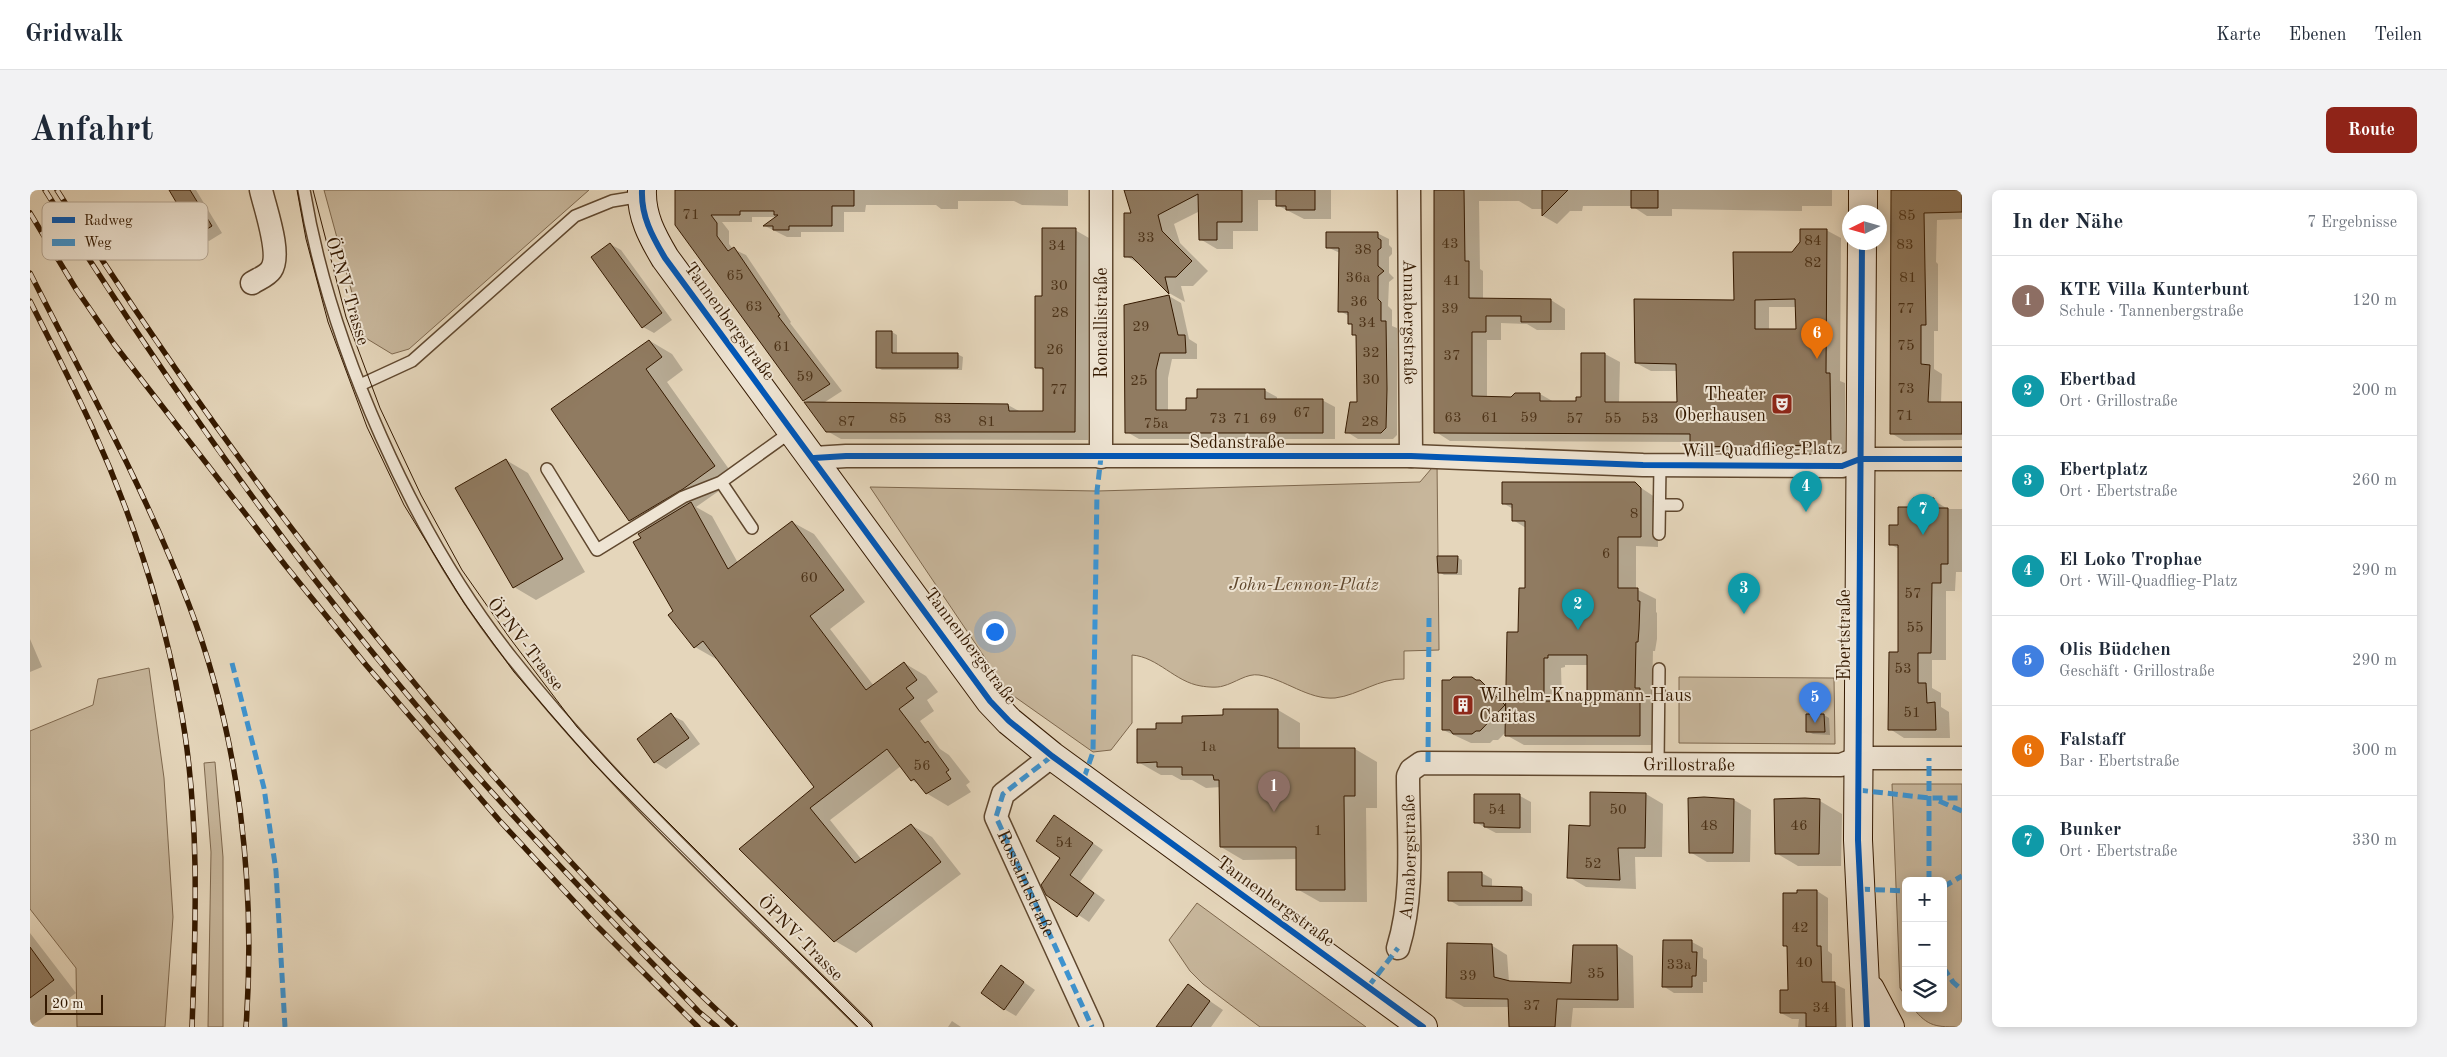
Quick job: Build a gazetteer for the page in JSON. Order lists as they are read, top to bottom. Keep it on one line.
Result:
{"streets":{"street":["Tannenbergstraße","Roncallistraße","Annabergstraße","Sedanstraße","Will-Quadflieg-Platz","Ebertstraße","Grillostraße","Rossaintstraße"],"lane":["ÖPNV-Trasse"]},"crossings":[["Tannenbergstraße","Sedanstraße"],["Tannenbergstraße","Rossaintstraße"],["Roncallistraße","Sedanstraße"],["Annabergstraße","Sedanstraße"],["Annabergstraße","Grillostraße"],["Sedanstraße","Will-Quadflieg-Platz"],["Will-Quadflieg-Platz","Ebertstraße"],["Ebertstraße","Grillostraße"]],"parks":["John-Lennon-Platz"],"places":{"theatre":["Theater Oberhausen"],"building":["Wilhelm-Knappmann-Haus Caritas"]},"house_numbers":["71","85","33","84","43","83","34","38","82","65","36a","81","41","30","36","63","39","77","28","34","29","75","61","26","32","37","59","30","25","73","77","67","71","63","61","59","85","83","73","71","69","57","55","53","87","81","28","75a","8","6","60","57","55","53","51","1a","56","54","50","48","46","1","54","52","42","40","33a","35","39","37","34"],"legend":["Radweg","Weg"],"scale_bar":"20 m","north":"left","page":{"header":"Gridwalk","nav":["Karte","Ebenen","Teilen"],"buttons":"Route","title":"Anfahrt","heading":["In der Nähe","7 Ergebnisse"],"list":[{"mark":"1","name":"KTE Villa Kunterbunt","note":"Schule · Tannenbergstraße","value":"120 m"},{"mark":"2","name":"Ebertbad","note":"Ort · Grillostraße","value":"200 m"},{"mark":"3","name":"Ebertplatz","note":"Ort · Ebertstraße","value":"260 m"},{"mark":"4","name":"El Loko Trophae","note":"Ort · Will-Quadflieg-Platz","value":"290 m"},{"mark":"5","name":"Olis Büdchen","note":"Geschäft · Grillostraße","value":"290 m"},{"mark":"6","name":"Falstaff","note":"Bar · Ebertstraße","value":"300 m"},{"mark":"7","name":"Bunker","note":"Ort · Ebertstraße","value":"330 m"}],"pins":["6","4","7","3","2","5","1"],"map_buttons":["+","−"],"scale":"20 m"}}
